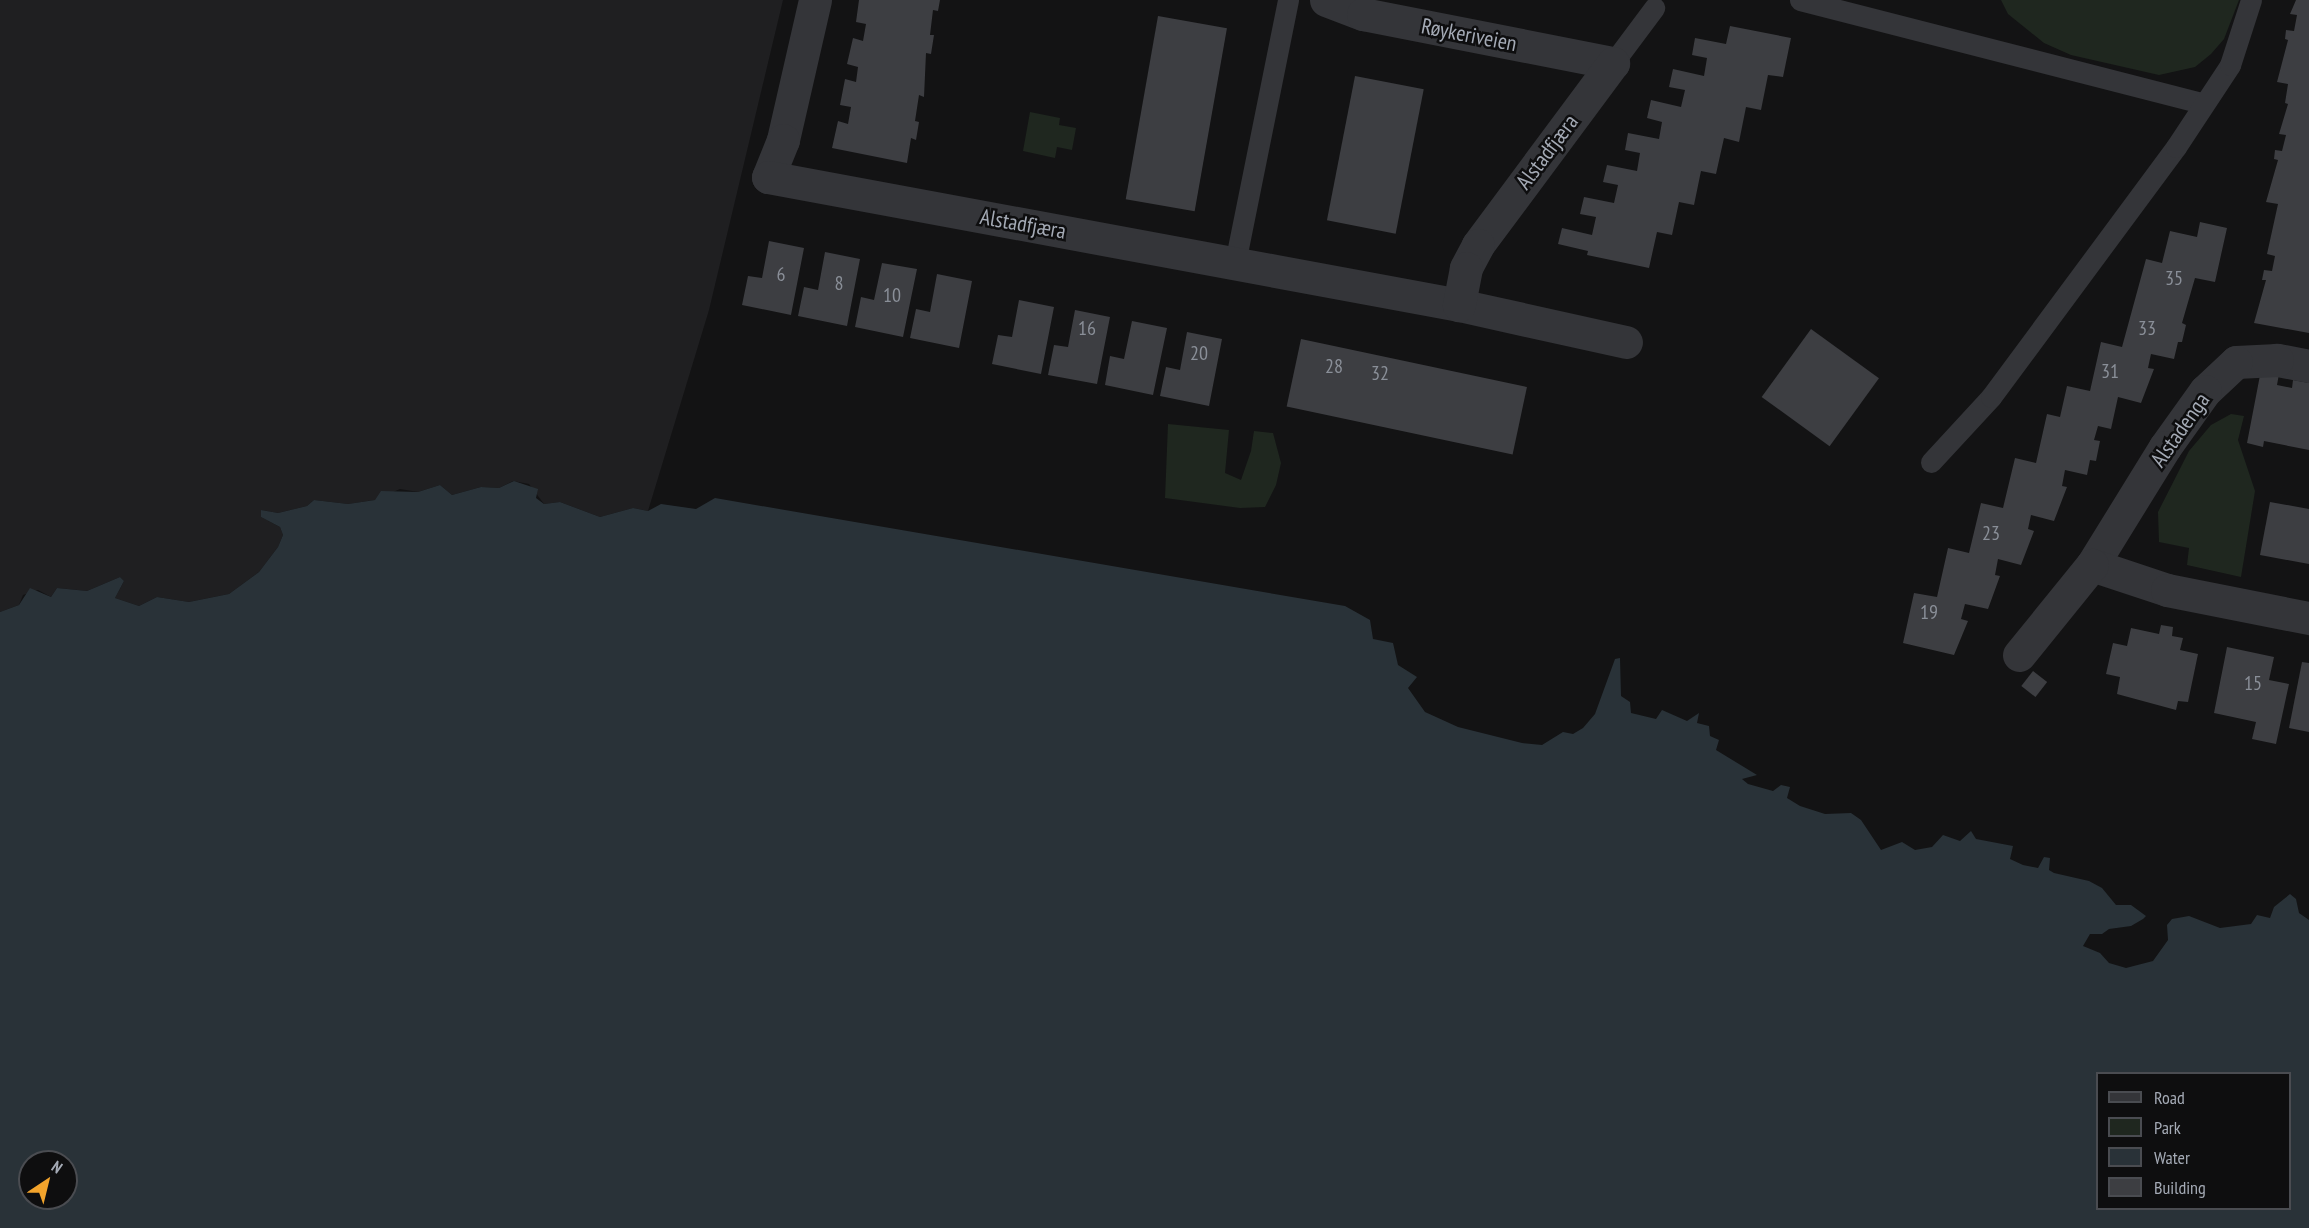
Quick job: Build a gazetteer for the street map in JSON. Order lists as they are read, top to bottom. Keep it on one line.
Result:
{"streets":{"street":["Røykeriveien","Alstadfjæra","Alstadenga"]},"crossings":[["Røykeriveien","Alstadfjæra"]],"house_numbers":["6","35","8","10","16","33","20","28","31","32","23","19","15"],"legend":["Road","Park","Water","Building"],"north":"top right"}
